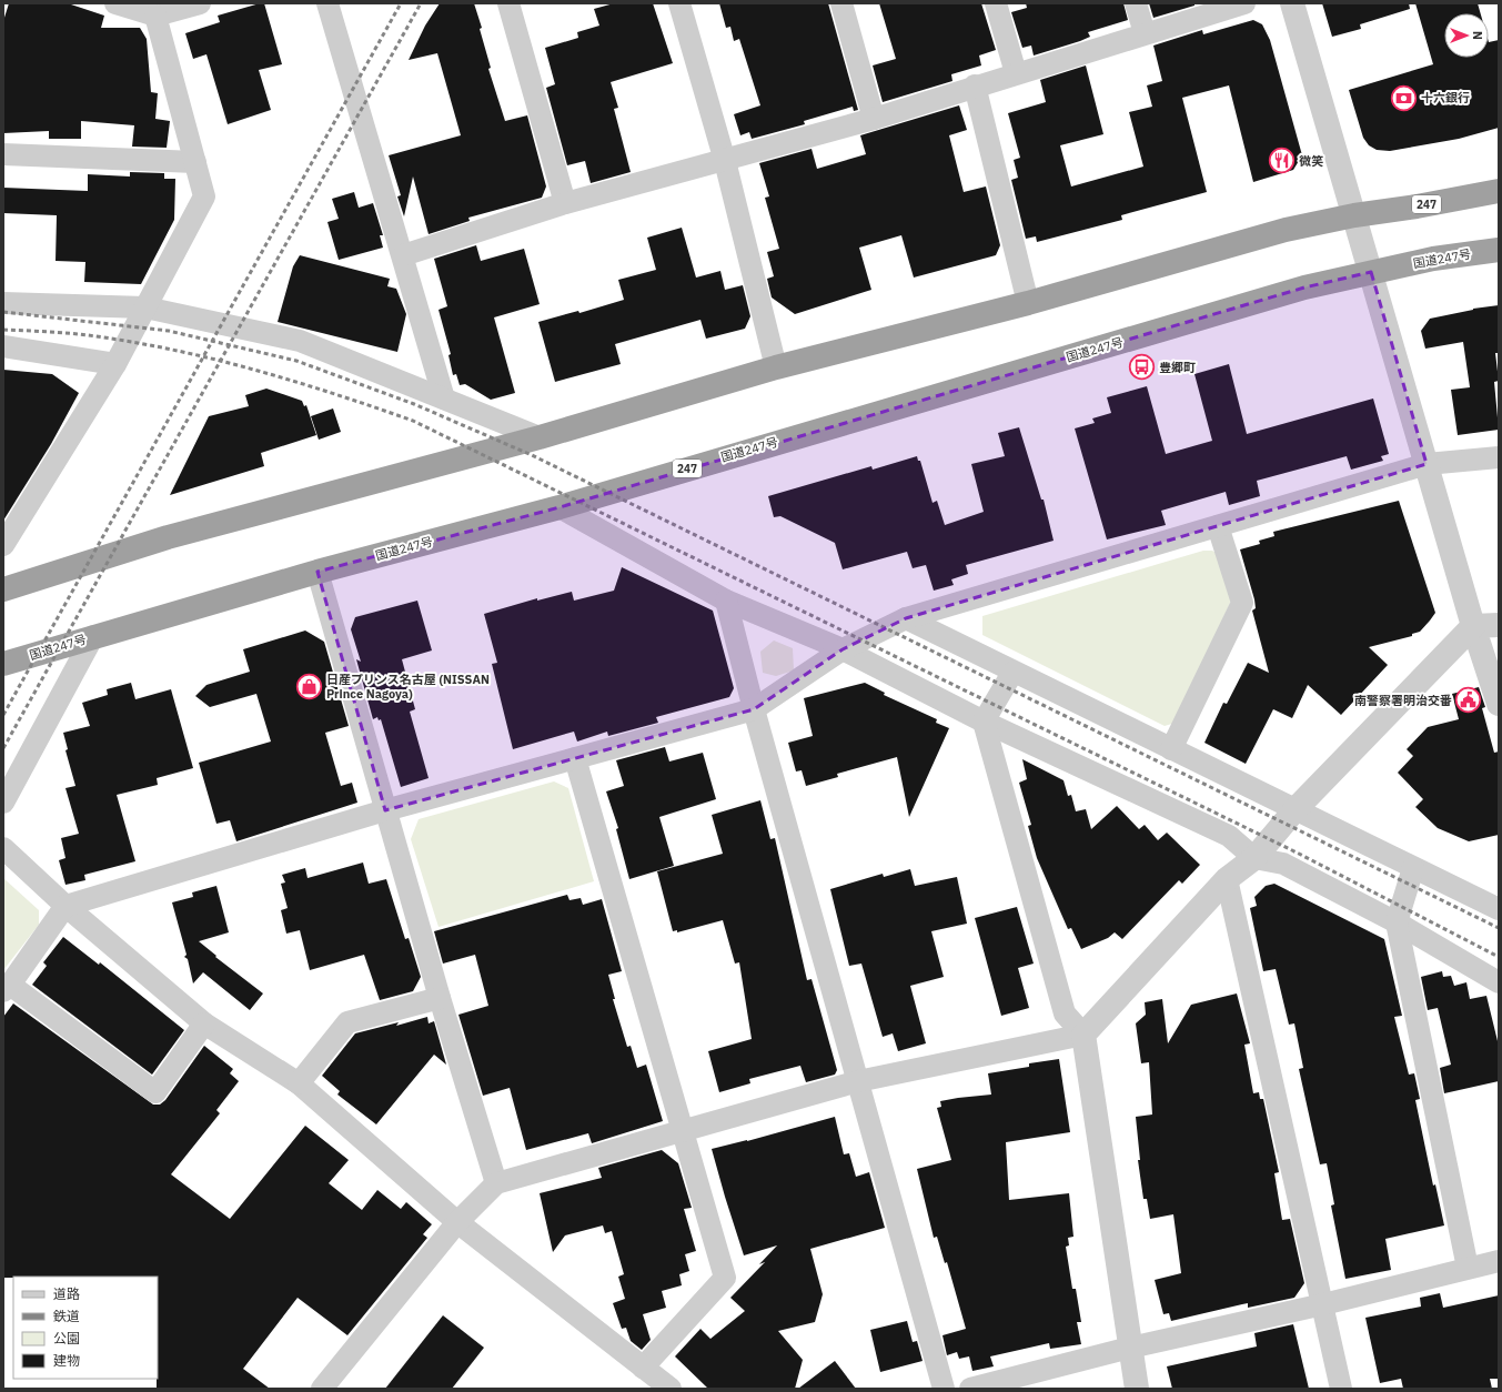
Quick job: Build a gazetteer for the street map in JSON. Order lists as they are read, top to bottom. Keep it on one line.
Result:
{"streets":{"highway":["247","国道247号"]},"places":{"bank":["十六銀行"],"restaurant":["微笑"],"bus stop":["豊郷町"],"shop":["日産プリンス名古屋 (NISSAN Prince Nagoya)"],"public building":["南警察署明治交番"]},"legend":["道路","鉄道","公園","建物"],"north":"right"}
